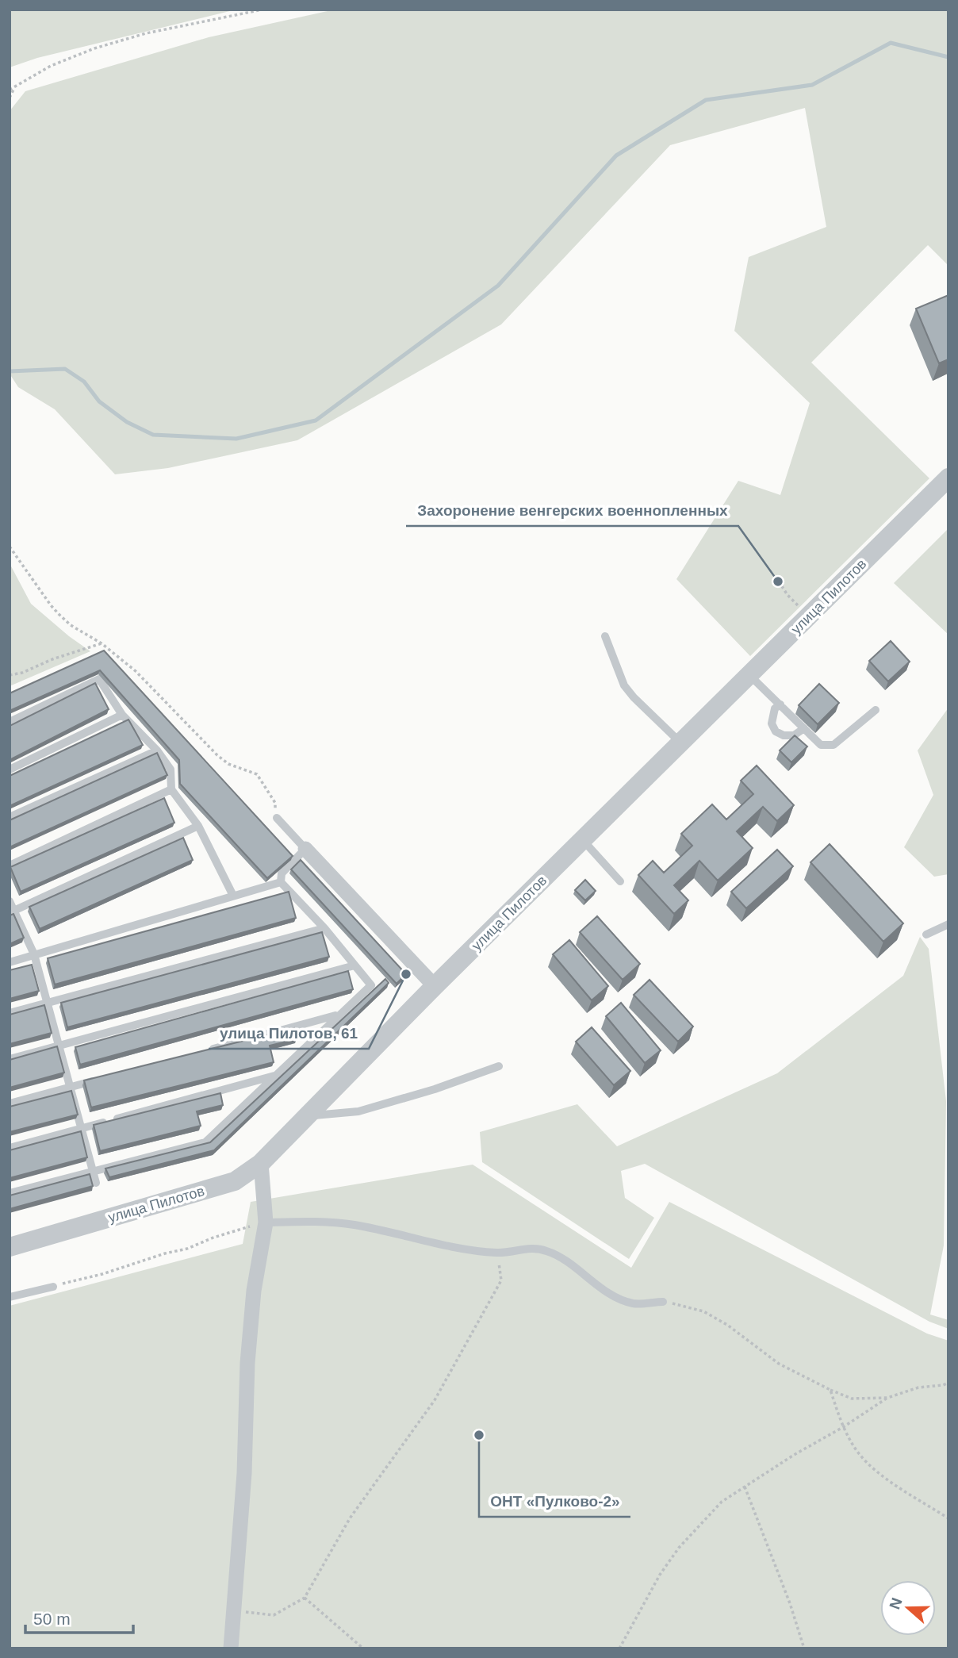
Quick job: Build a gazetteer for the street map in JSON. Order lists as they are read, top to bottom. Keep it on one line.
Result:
{"streets":{"street":["улица Пилотов"]},"places":["Захоронение венгерских военнопленных","улица Пилотов, 61","ОНТ «Пулково-2»"],"scale_bar":"50 m","north":"left"}
